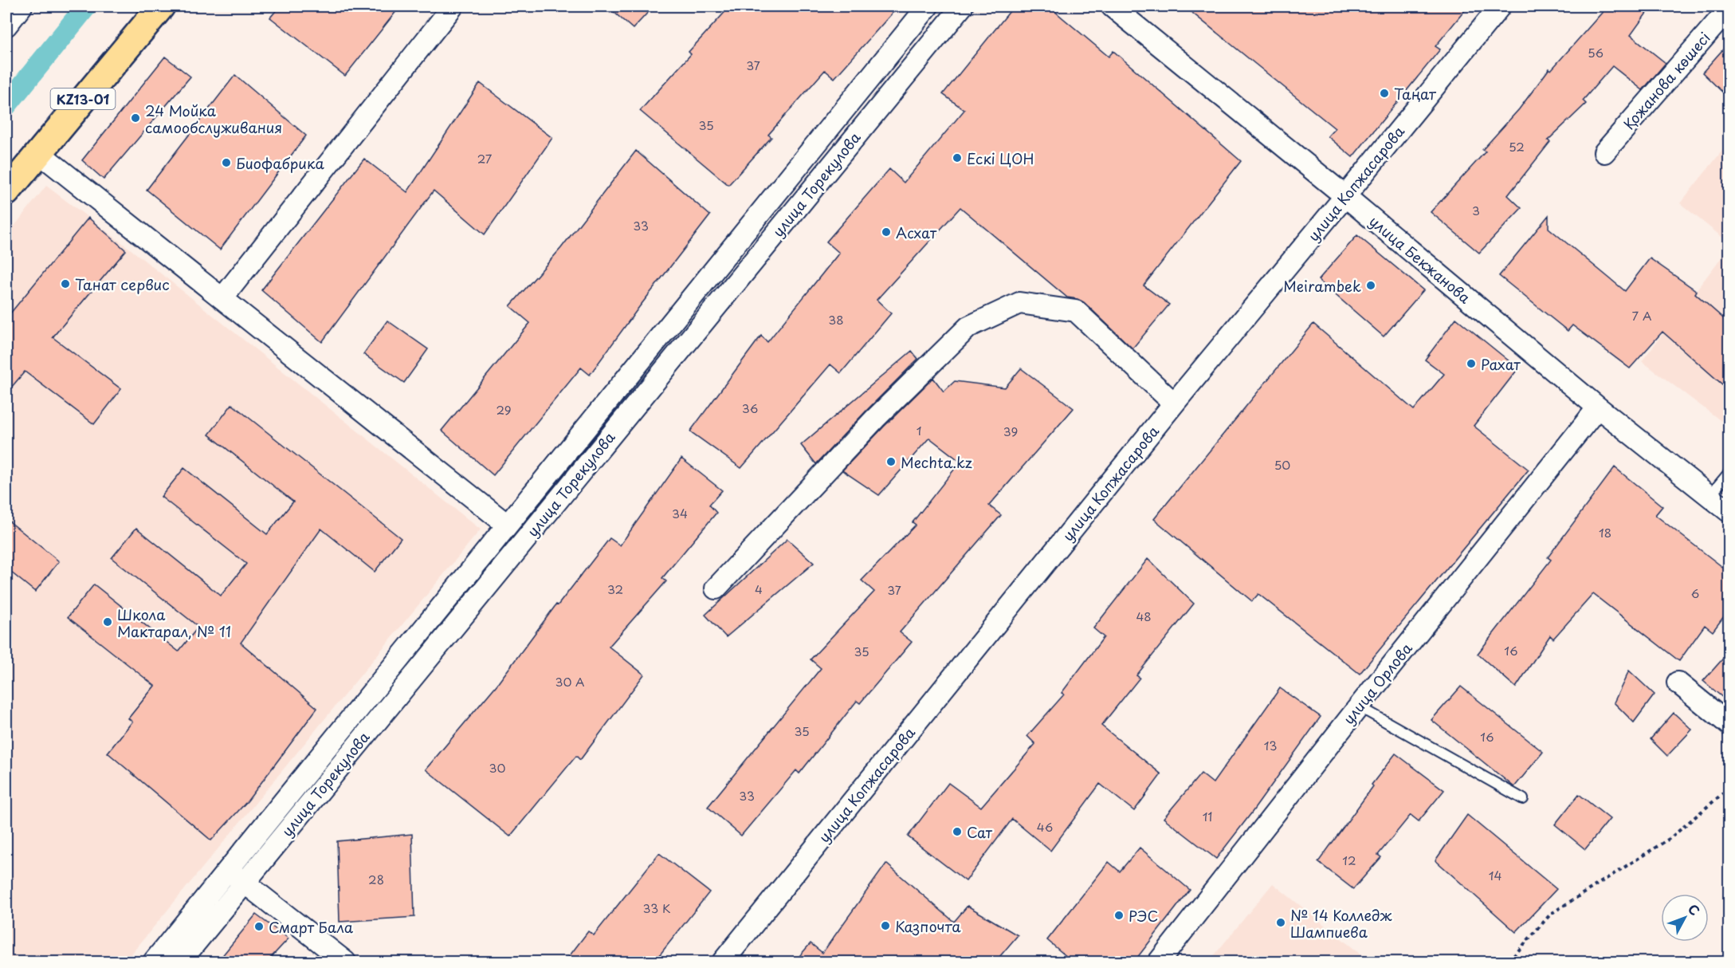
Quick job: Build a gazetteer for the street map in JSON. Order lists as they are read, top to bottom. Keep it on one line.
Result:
{"streets":{"main road":["KZ13-01"],"street":["Қожанова көшесі","улица Копжасарова","улица Торекулова","улица Бекжанова","улица Орлова"]},"crossings":[["улица Копжасарова","улица Бекжанова"],["улица Бекжанова","улица Орлова"]],"places":["Таңат","24 Мойка самообслуживания","Ескі ЦОН","Биофабрика","Асхат","Танат сервис","Meirambek","Рахат","Mechta.kz","Школа Мактарал, № 11","Сат","РЭС","№ 14 Колледж Шампиева","Казпочта","Смарт Бала"],"house_numbers":["56","37","35","52","27","3","33","7 А","38","36","29","1","39","50","34","18","32","4","37","6","48","16","35","30 А","35","16","13","30","33","11","46","12","14","28","33 К"],"north":"top right"}
